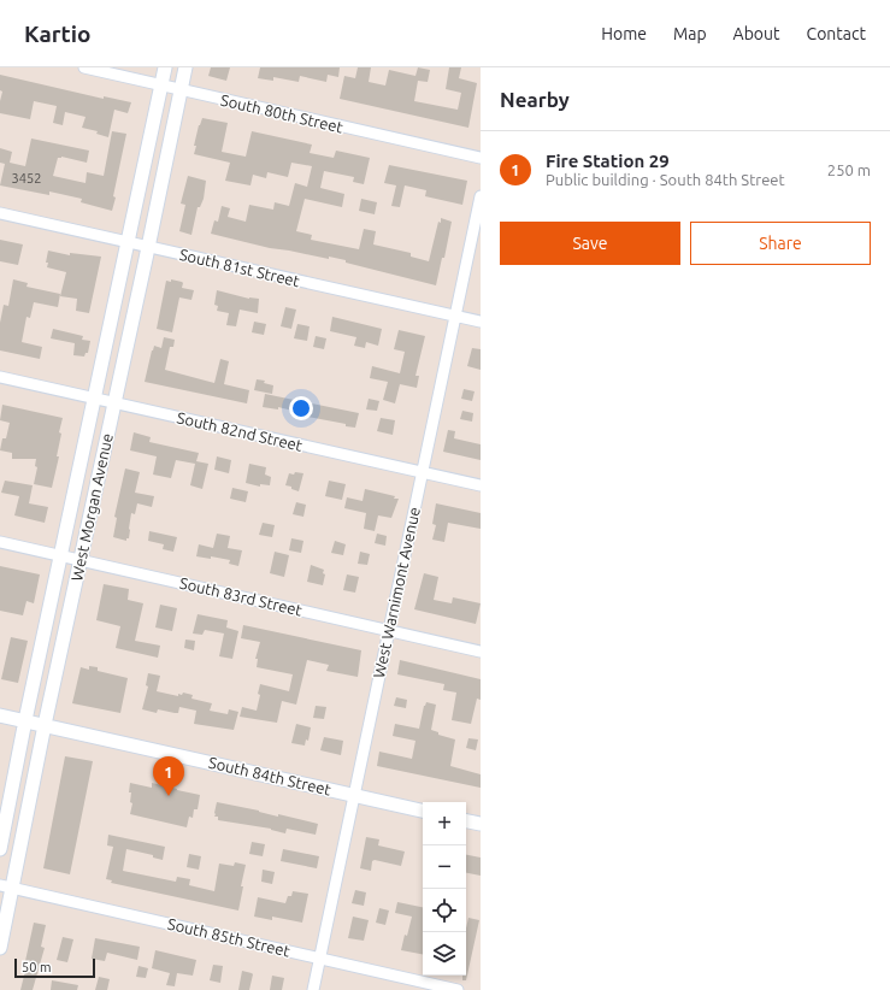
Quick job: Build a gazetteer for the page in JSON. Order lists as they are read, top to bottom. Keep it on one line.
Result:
{"streets":{"street":["South 80th Street","South 81st Street","South 82nd Street","West Morgan Avenue","West Warnimont Avenue","South 83rd Street","South 84th Street","South 85th Street"]},"crossings":[["South 80th Street","West Morgan Avenue"],["South 81st Street","West Morgan Avenue"],["South 81st Street","West Warnimont Avenue"],["South 82nd Street","West Morgan Avenue"],["South 82nd Street","West Warnimont Avenue"],["West Morgan Avenue","South 83rd Street"],["West Morgan Avenue","South 84th Street"],["West Morgan Avenue","South 85th Street"],["West Warnimont Avenue","South 83rd Street"],["West Warnimont Avenue","South 84th Street"],["West Warnimont Avenue","South 85th Street"]],"house_numbers":["3452"],"scale_bar":"50 m","page":{"header":"Kartio","nav":["Home","Map","About","Contact"],"heading":"Nearby","list":[{"mark":"1","name":"Fire Station 29","note":"Public building · South 84th Street","value":"250 m"}],"buttons":["Save","Share"],"pins":"1","map_buttons":["+","−"],"scale":"50 m"}}
